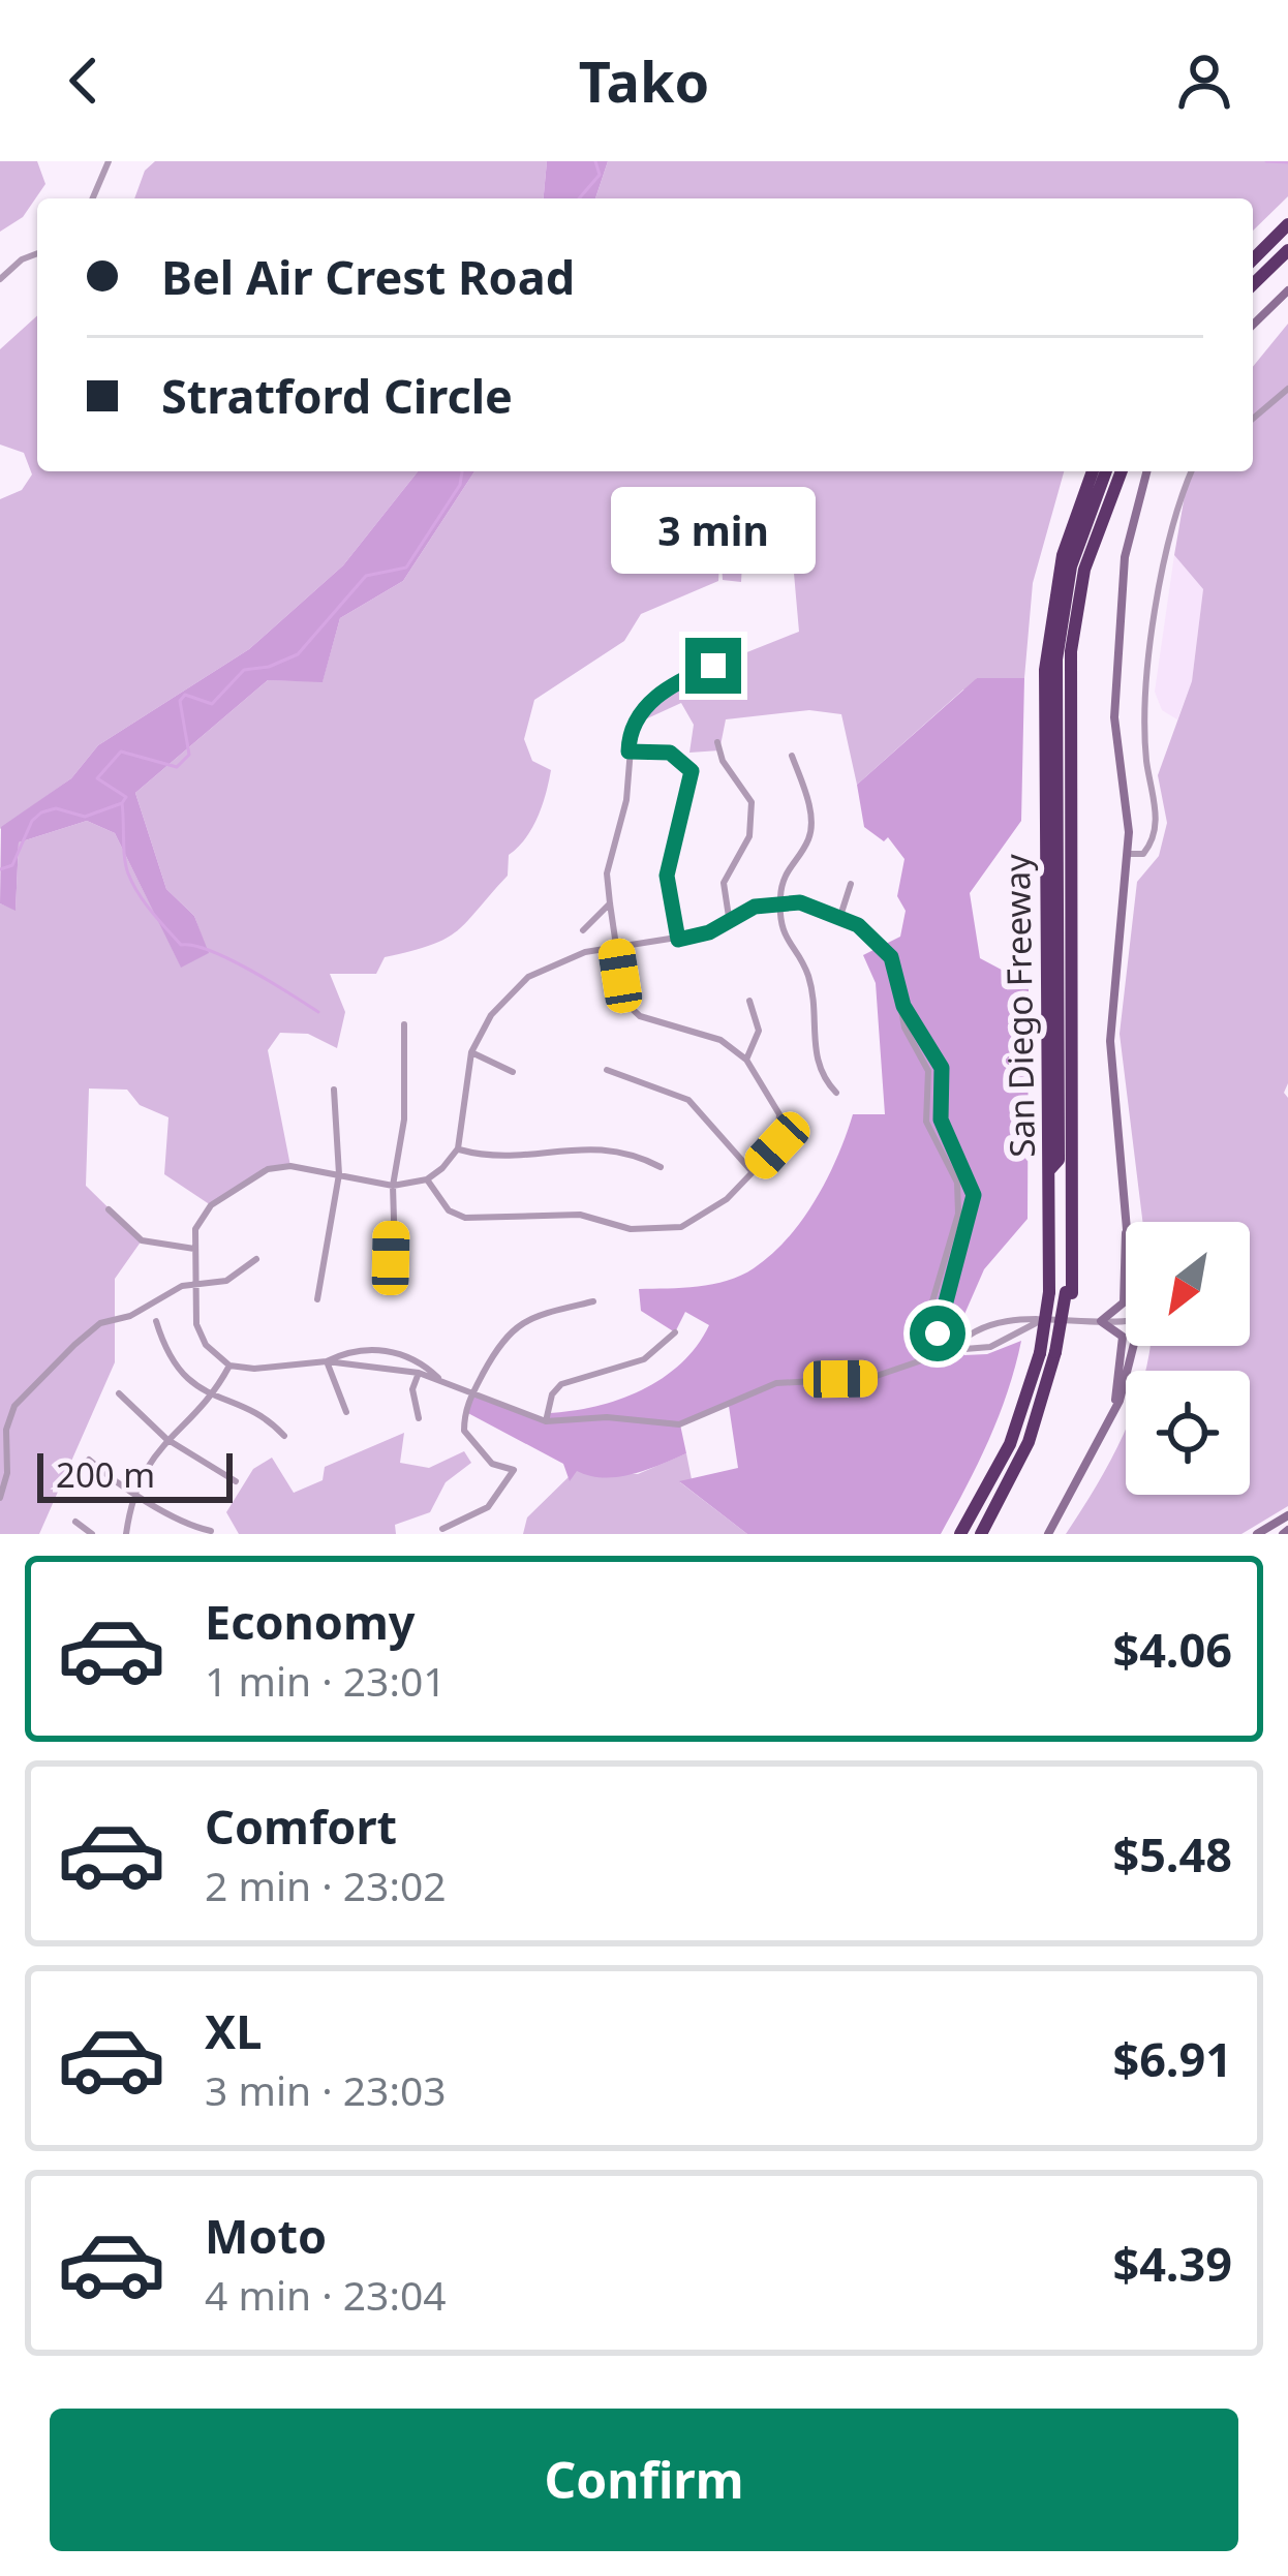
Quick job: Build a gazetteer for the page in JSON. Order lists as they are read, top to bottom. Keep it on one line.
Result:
{"streets":{"highway":["San Diego Freeway"]},"scale_bar":"200 m","north":"bottom left","page":{"header":"Tako","banner":["Bel Air Crest Road","Stratford Circle"],"bubble":"3 min","scale":"200 m","list":[{"name":"Economy","note":"1 min · 23:01","value":"$4.06"},{"name":"Comfort","note":"2 min · 23:02","value":"$5.48"},{"name":"XL","note":"3 min · 23:03","value":"$6.91"},{"name":"Moto","note":"4 min · 23:04","value":"$4.39"}],"buttons":"Confirm"}}
